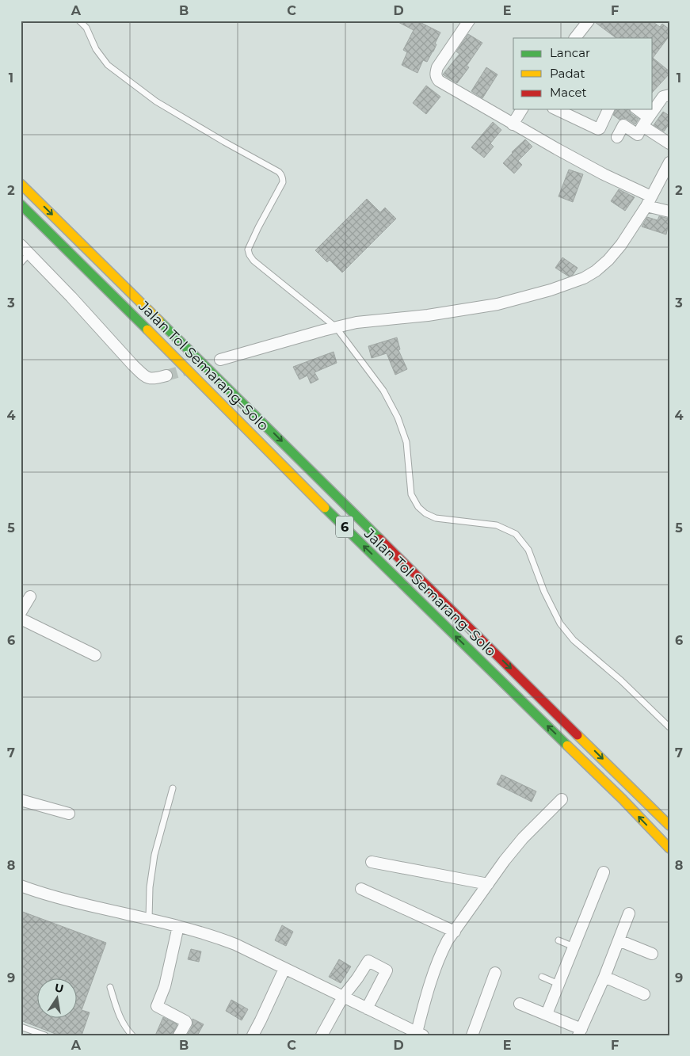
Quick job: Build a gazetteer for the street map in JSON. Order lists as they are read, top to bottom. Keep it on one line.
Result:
{"streets":{"highway":["Jalan Tol Semarang–Solo","6"]},"legend":["Lancar","Padat","Macet"],"north":"top","grid":{"columns":["A","B","C","D","E","F"],"rows":["1","2","3","4","5","6","7","8","9"]}}
